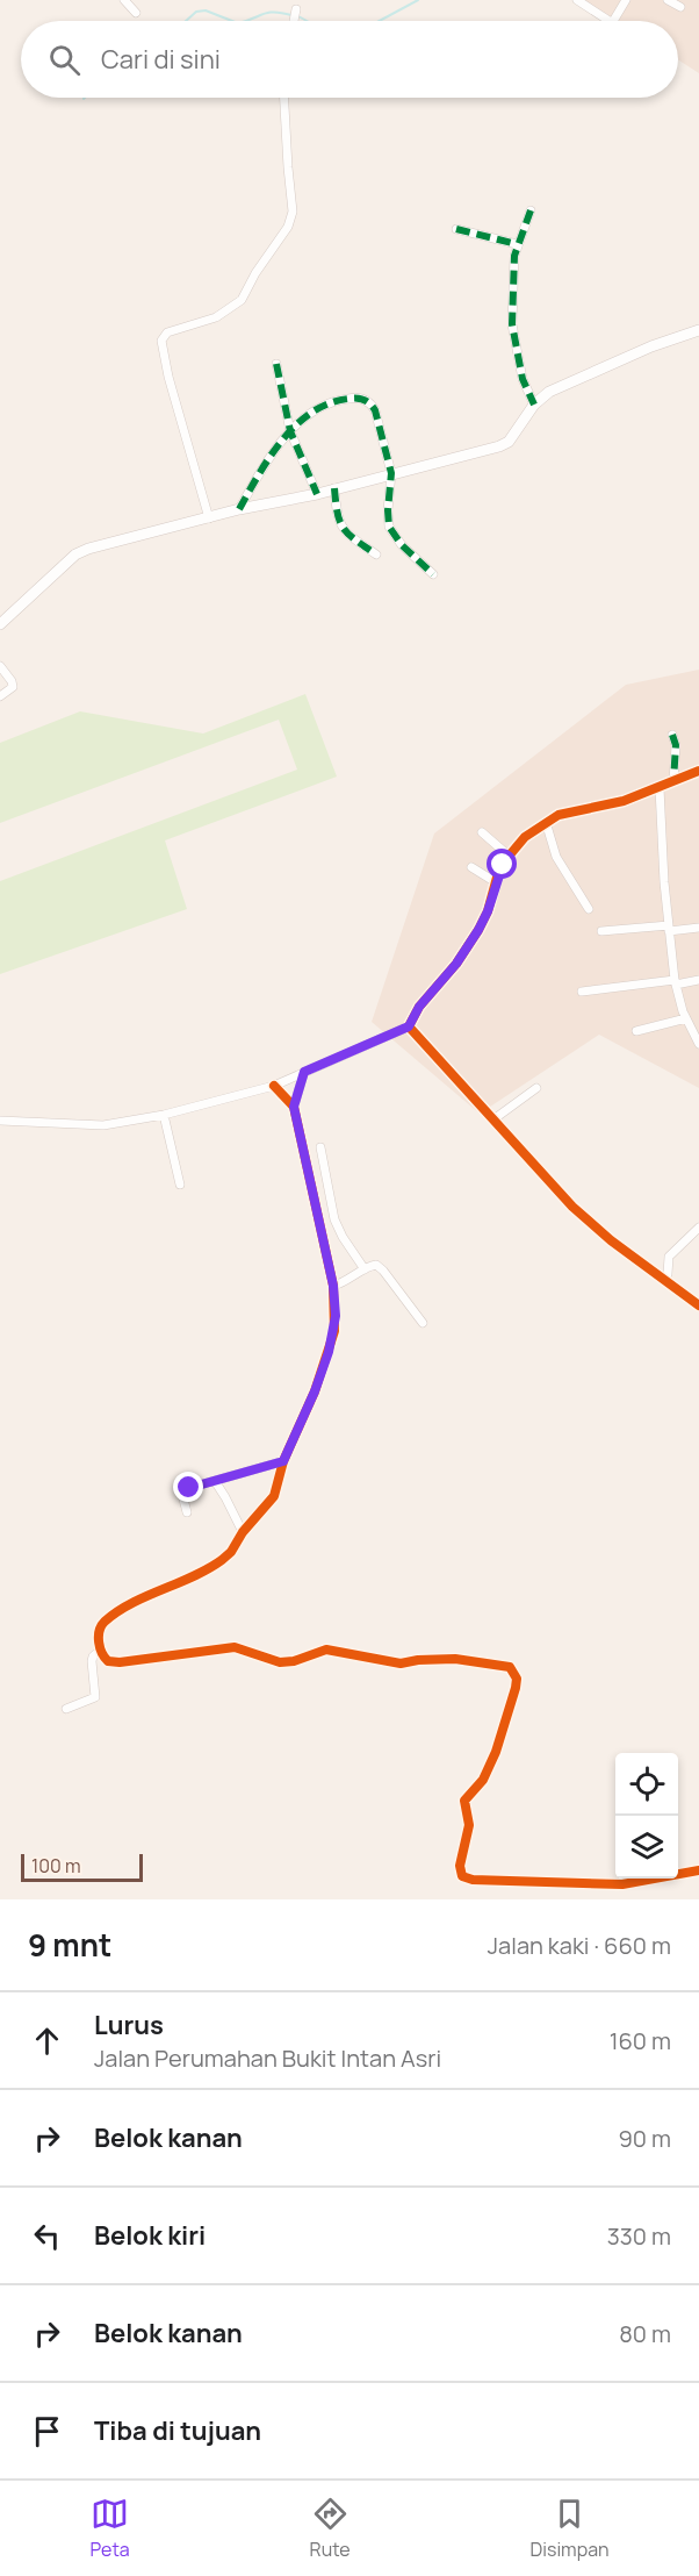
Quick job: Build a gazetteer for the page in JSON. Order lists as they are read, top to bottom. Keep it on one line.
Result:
{"scale_bar":"100 m","page":{"search":"Cari di sini","scale":"100 m","heading":["9 mnt","Jalan kaki · 660 m"],"list":[["Lurus","Jalan Perumahan Bukit Intan Asri","160 m"],["Belok kanan","90 m"],["Belok kiri","330 m"],["Belok kanan","80 m"],"Tiba di tujuan"],"nav":["Peta","Rute","Disimpan"]}}
